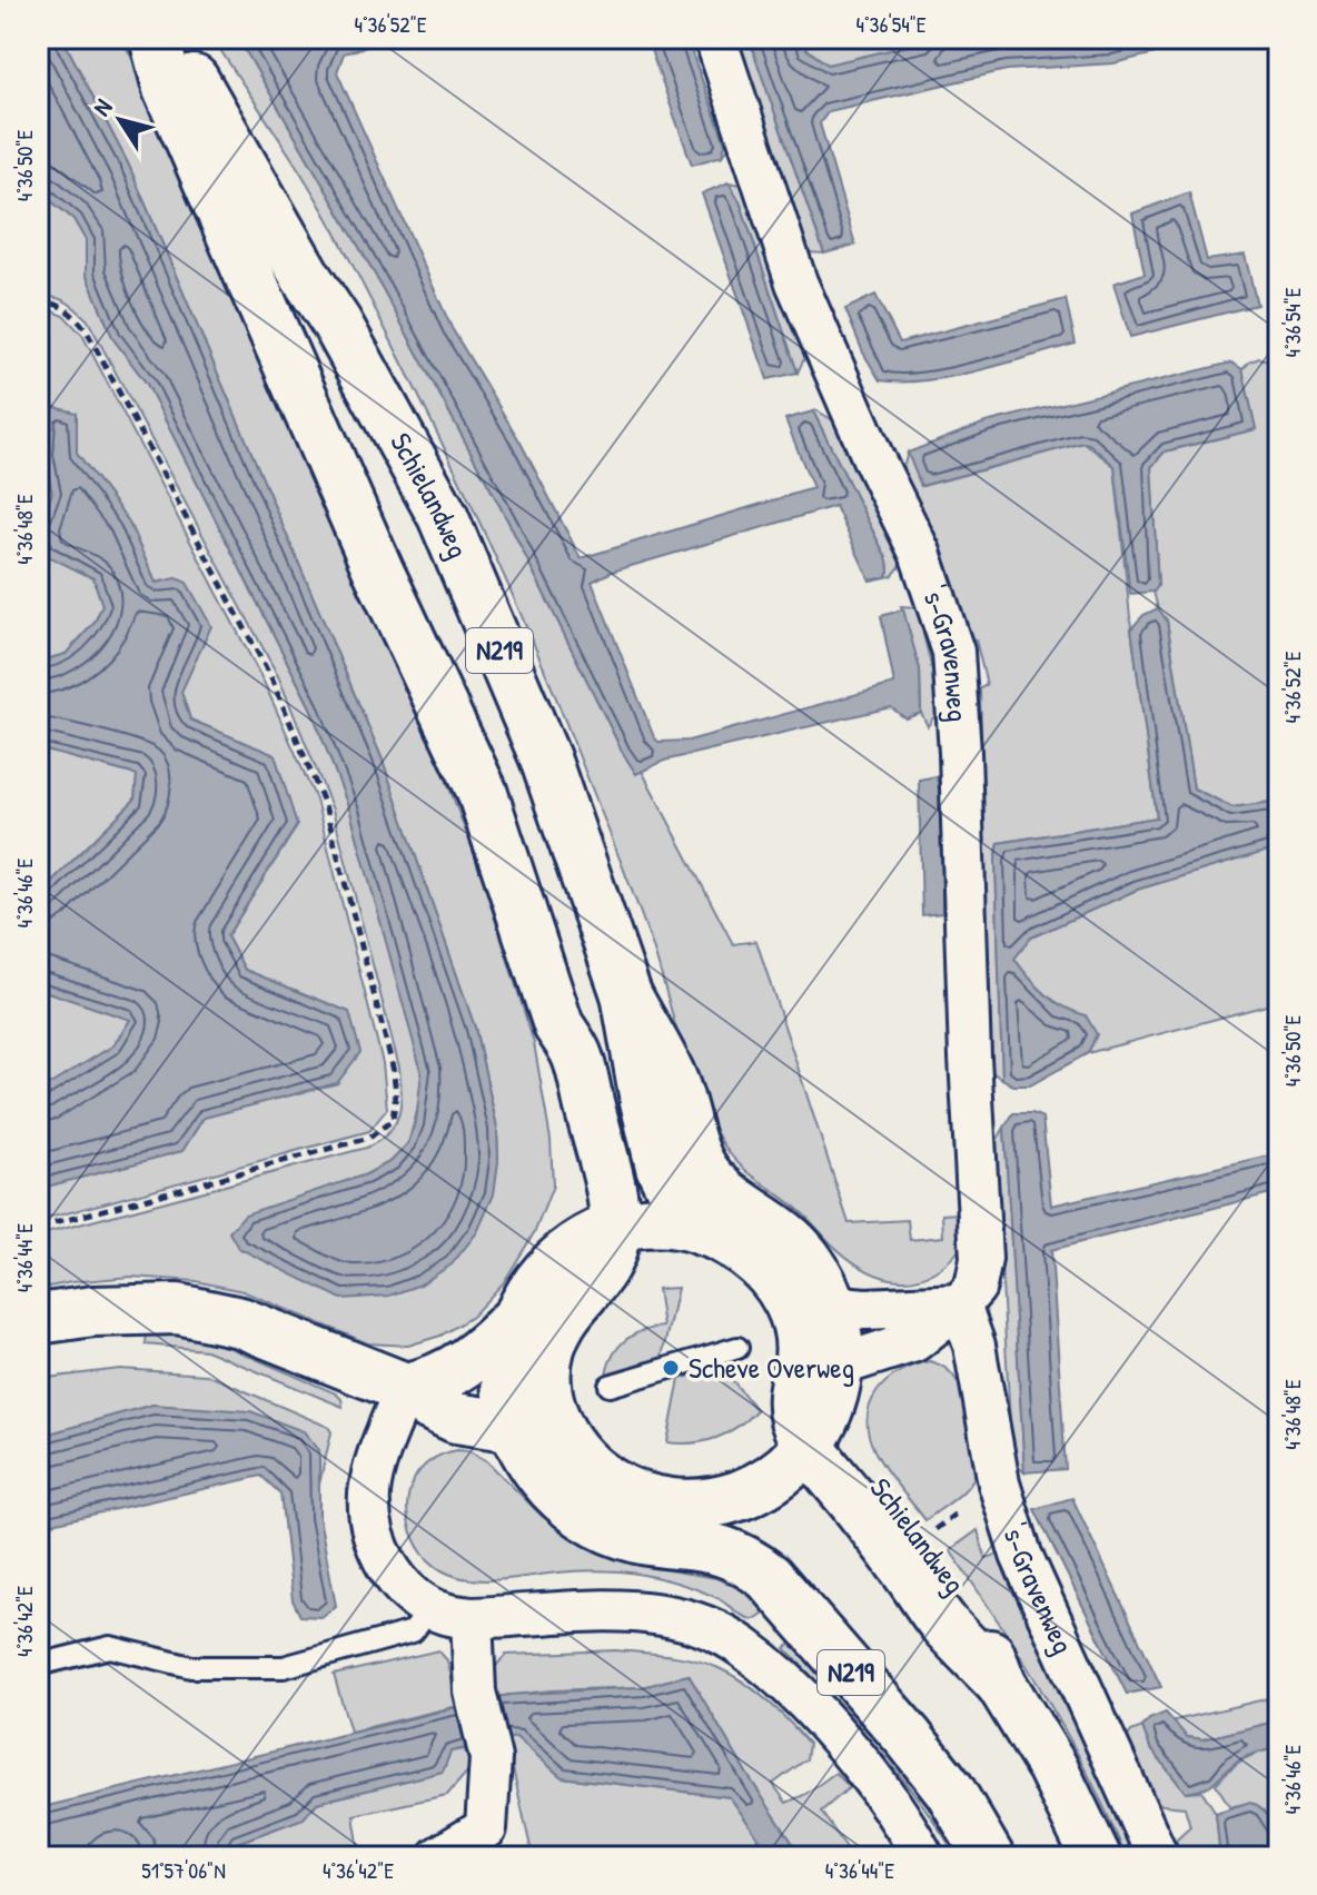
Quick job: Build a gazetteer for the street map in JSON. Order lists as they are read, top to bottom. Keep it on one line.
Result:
{"streets":{"main road":["Schielandweg","N219"],"street":["'s-Gravenweg"]},"crossings":[["Schielandweg","N219"],["Schielandweg","'s-Gravenweg"],["N219","'s-Gravenweg"]],"places":["Scheve Overweg"],"north":"top left","coordinates":["4°36'52\"E","4°36'54\"E","4°36'50\"E","4°36'48\"E","4°36'46\"E","4°36'44\"E","4°36'42\"E","51°57'06\"N"]}
